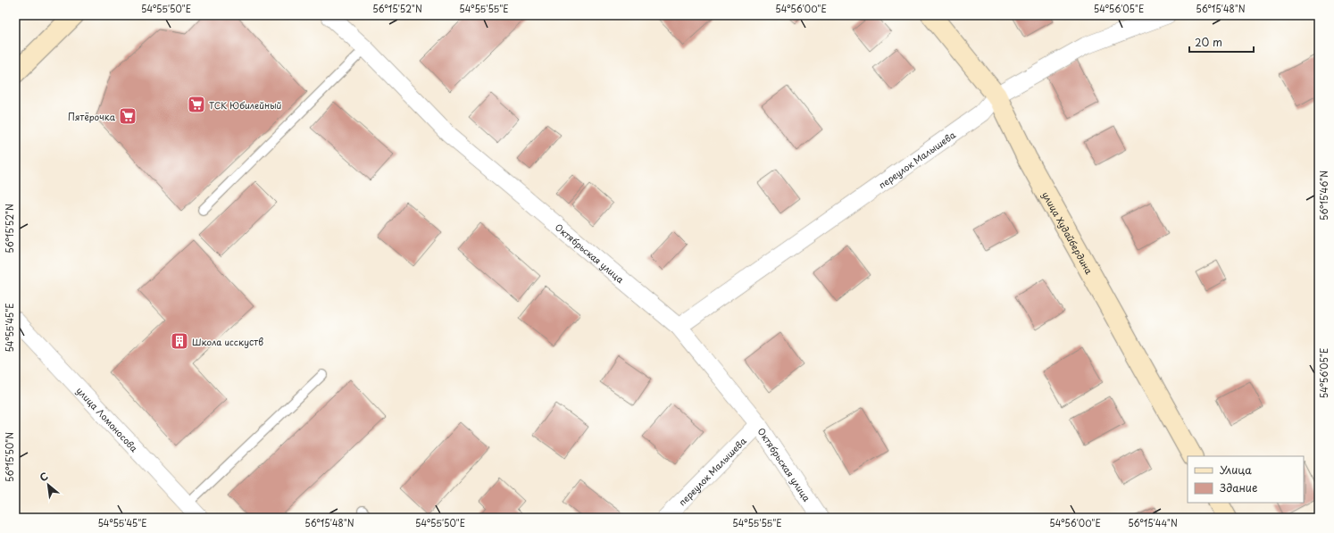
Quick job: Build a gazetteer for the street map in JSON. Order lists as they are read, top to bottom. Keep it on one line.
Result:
{"streets":{"street":["переулок Малышева","улица Худайбердина","Октябрьская улица","улица Ломоносова"]},"crossings":[["переулок Малышева","улица Худайбердина"],["переулок Малышева","Октябрьская улица"]],"places":{"supermarket":["ТСК Юбилейный","Пятёрочка"],"building":["Школа исскуств"]},"legend":["Улица","Здание"],"scale_bar":"20 m","north":"top left","coordinates":["54°55'50\"E","56°15'52\"N","54°55'55\"E","54°56'00\"E","54°56'05\"E","56°15'48\"N","56°15'46\"N","54°55'45\"E","56°15'50\"N","56°15'44\"N"]}
